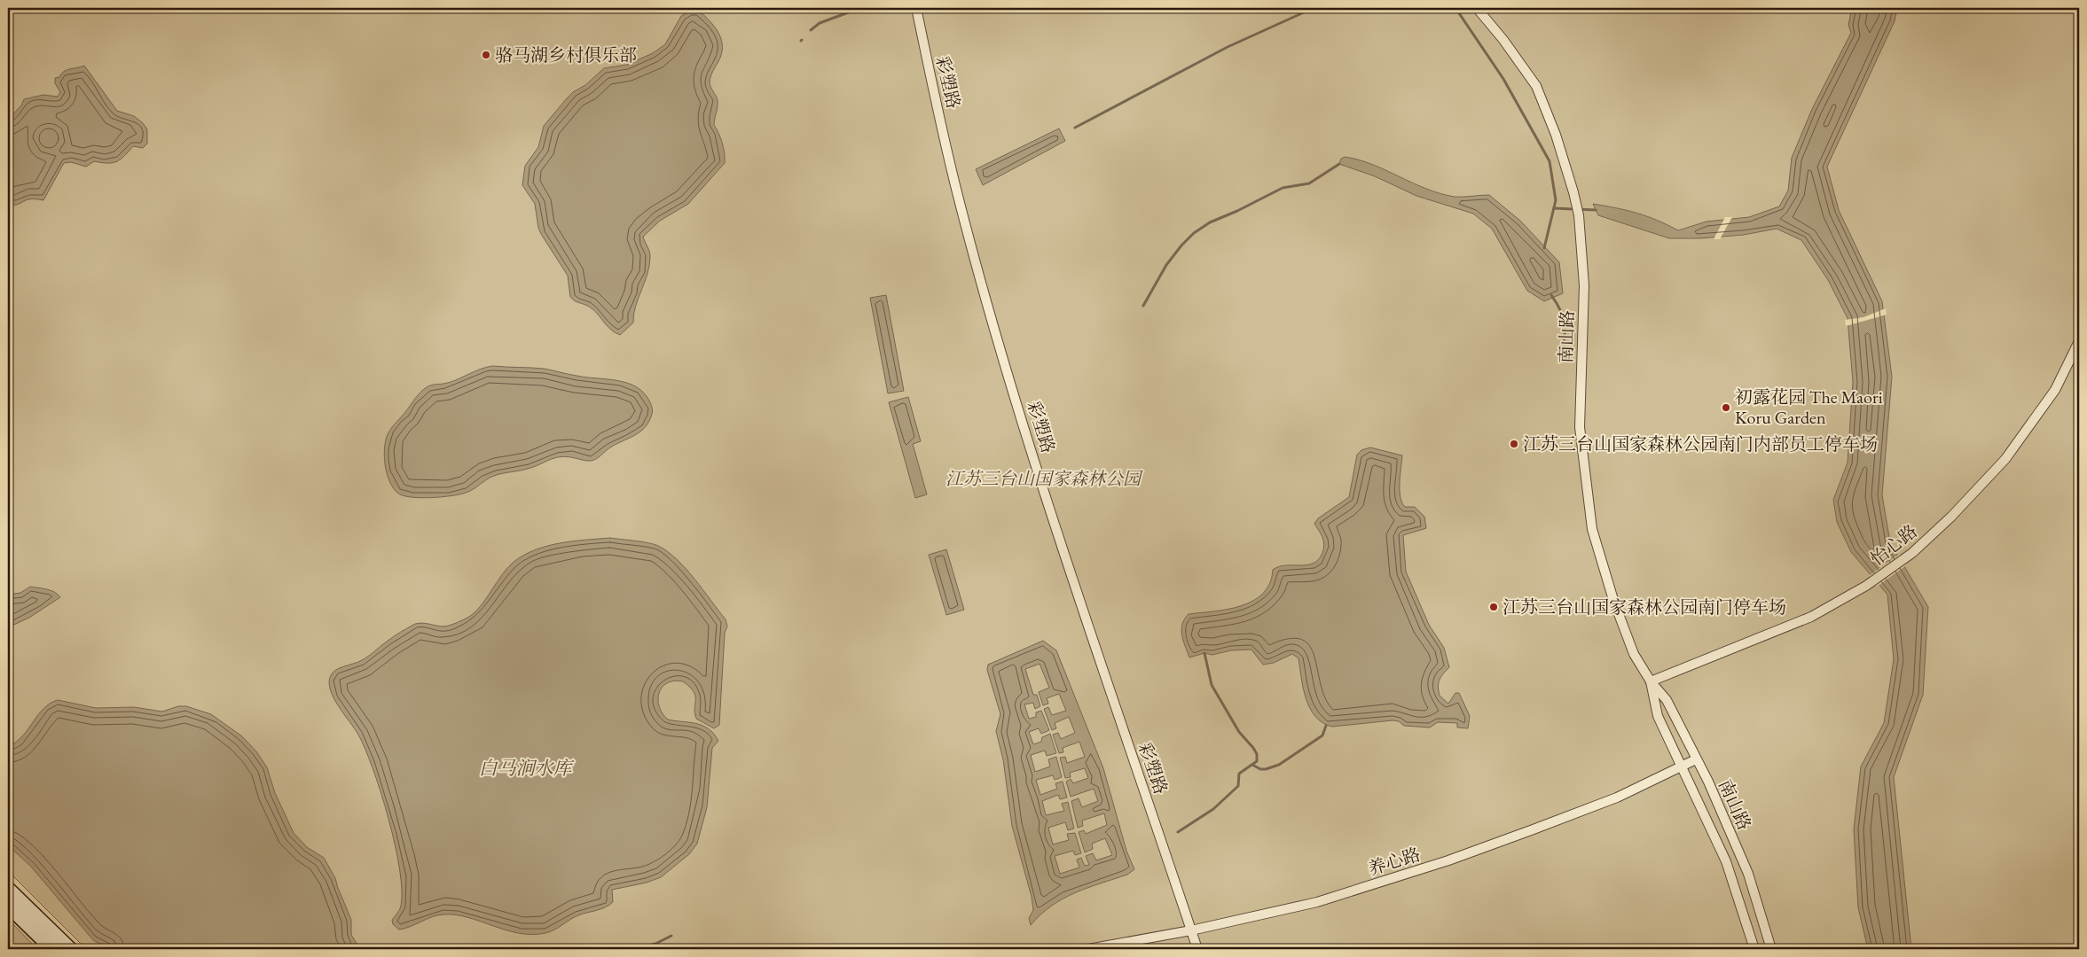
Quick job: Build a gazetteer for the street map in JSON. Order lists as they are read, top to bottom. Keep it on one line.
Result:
{"streets":{"street":["彩塑路","南山路","怡心路","养心路"]},"crossings":[["彩塑路","养心路"],["南山路","怡心路"],["南山路","养心路"]],"water":["白马涧水库"],"parks":["江苏三台山国家森林公园"],"places":["骆马湖乡村俱乐部","初露花园 The Maori Koru Garden","江苏三台山国家森林公园南门内部员工停车场","江苏三台山国家森林公园南门停车场"]}
